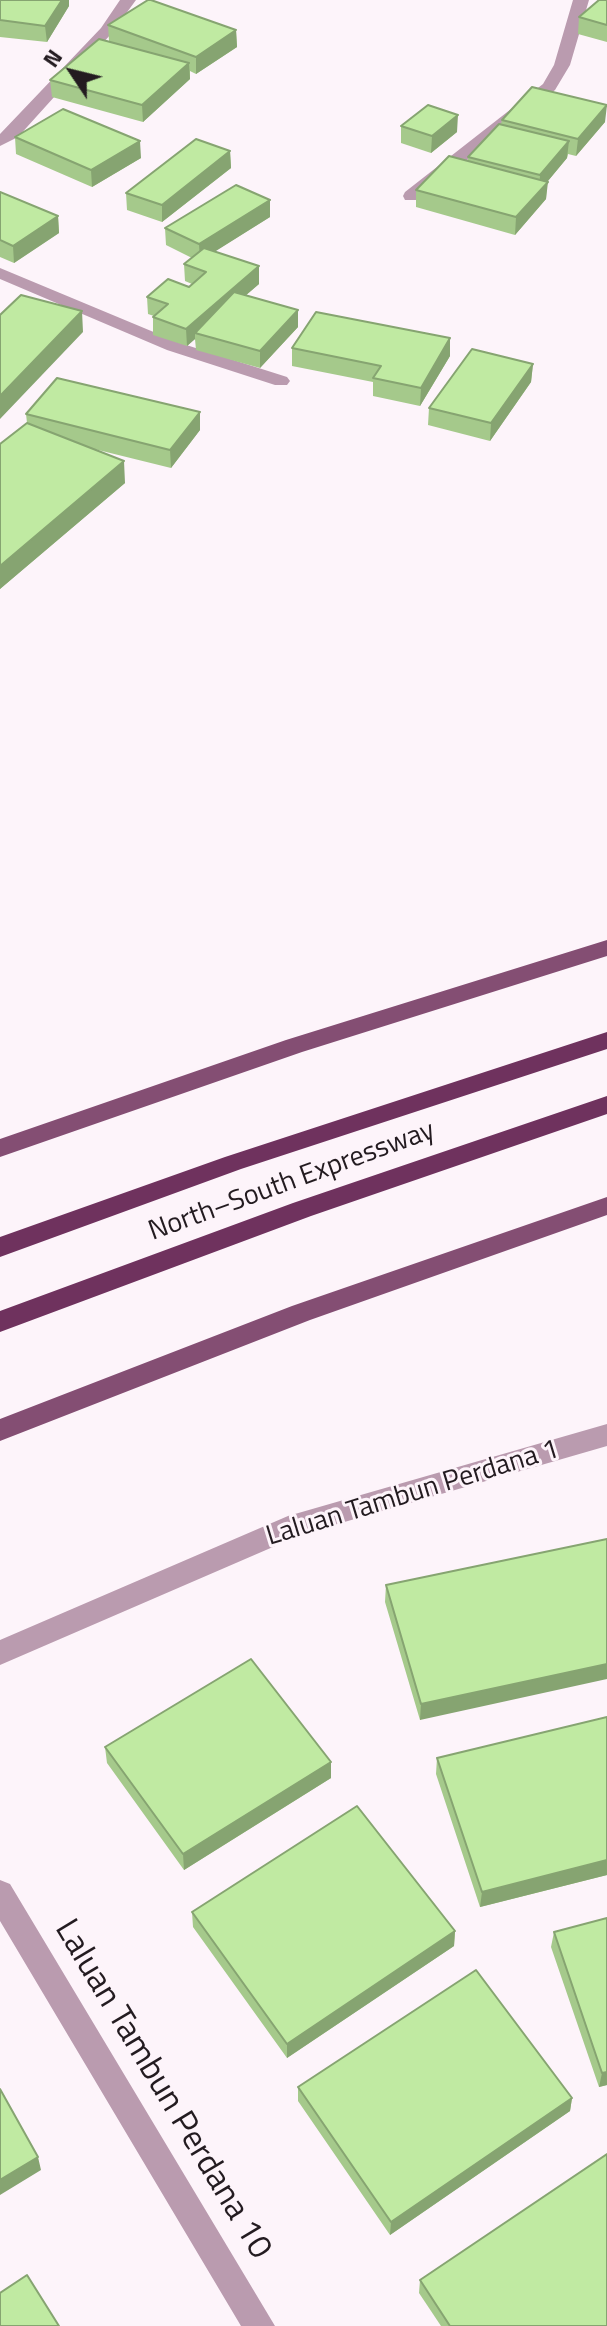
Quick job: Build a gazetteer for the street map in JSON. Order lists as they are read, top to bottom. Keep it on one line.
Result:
{"streets":{"highway":["North–South Expressway"],"street":["Laluan Tambun Perdana 1","Laluan Tambun Perdana 10"]},"north":"top left"}
